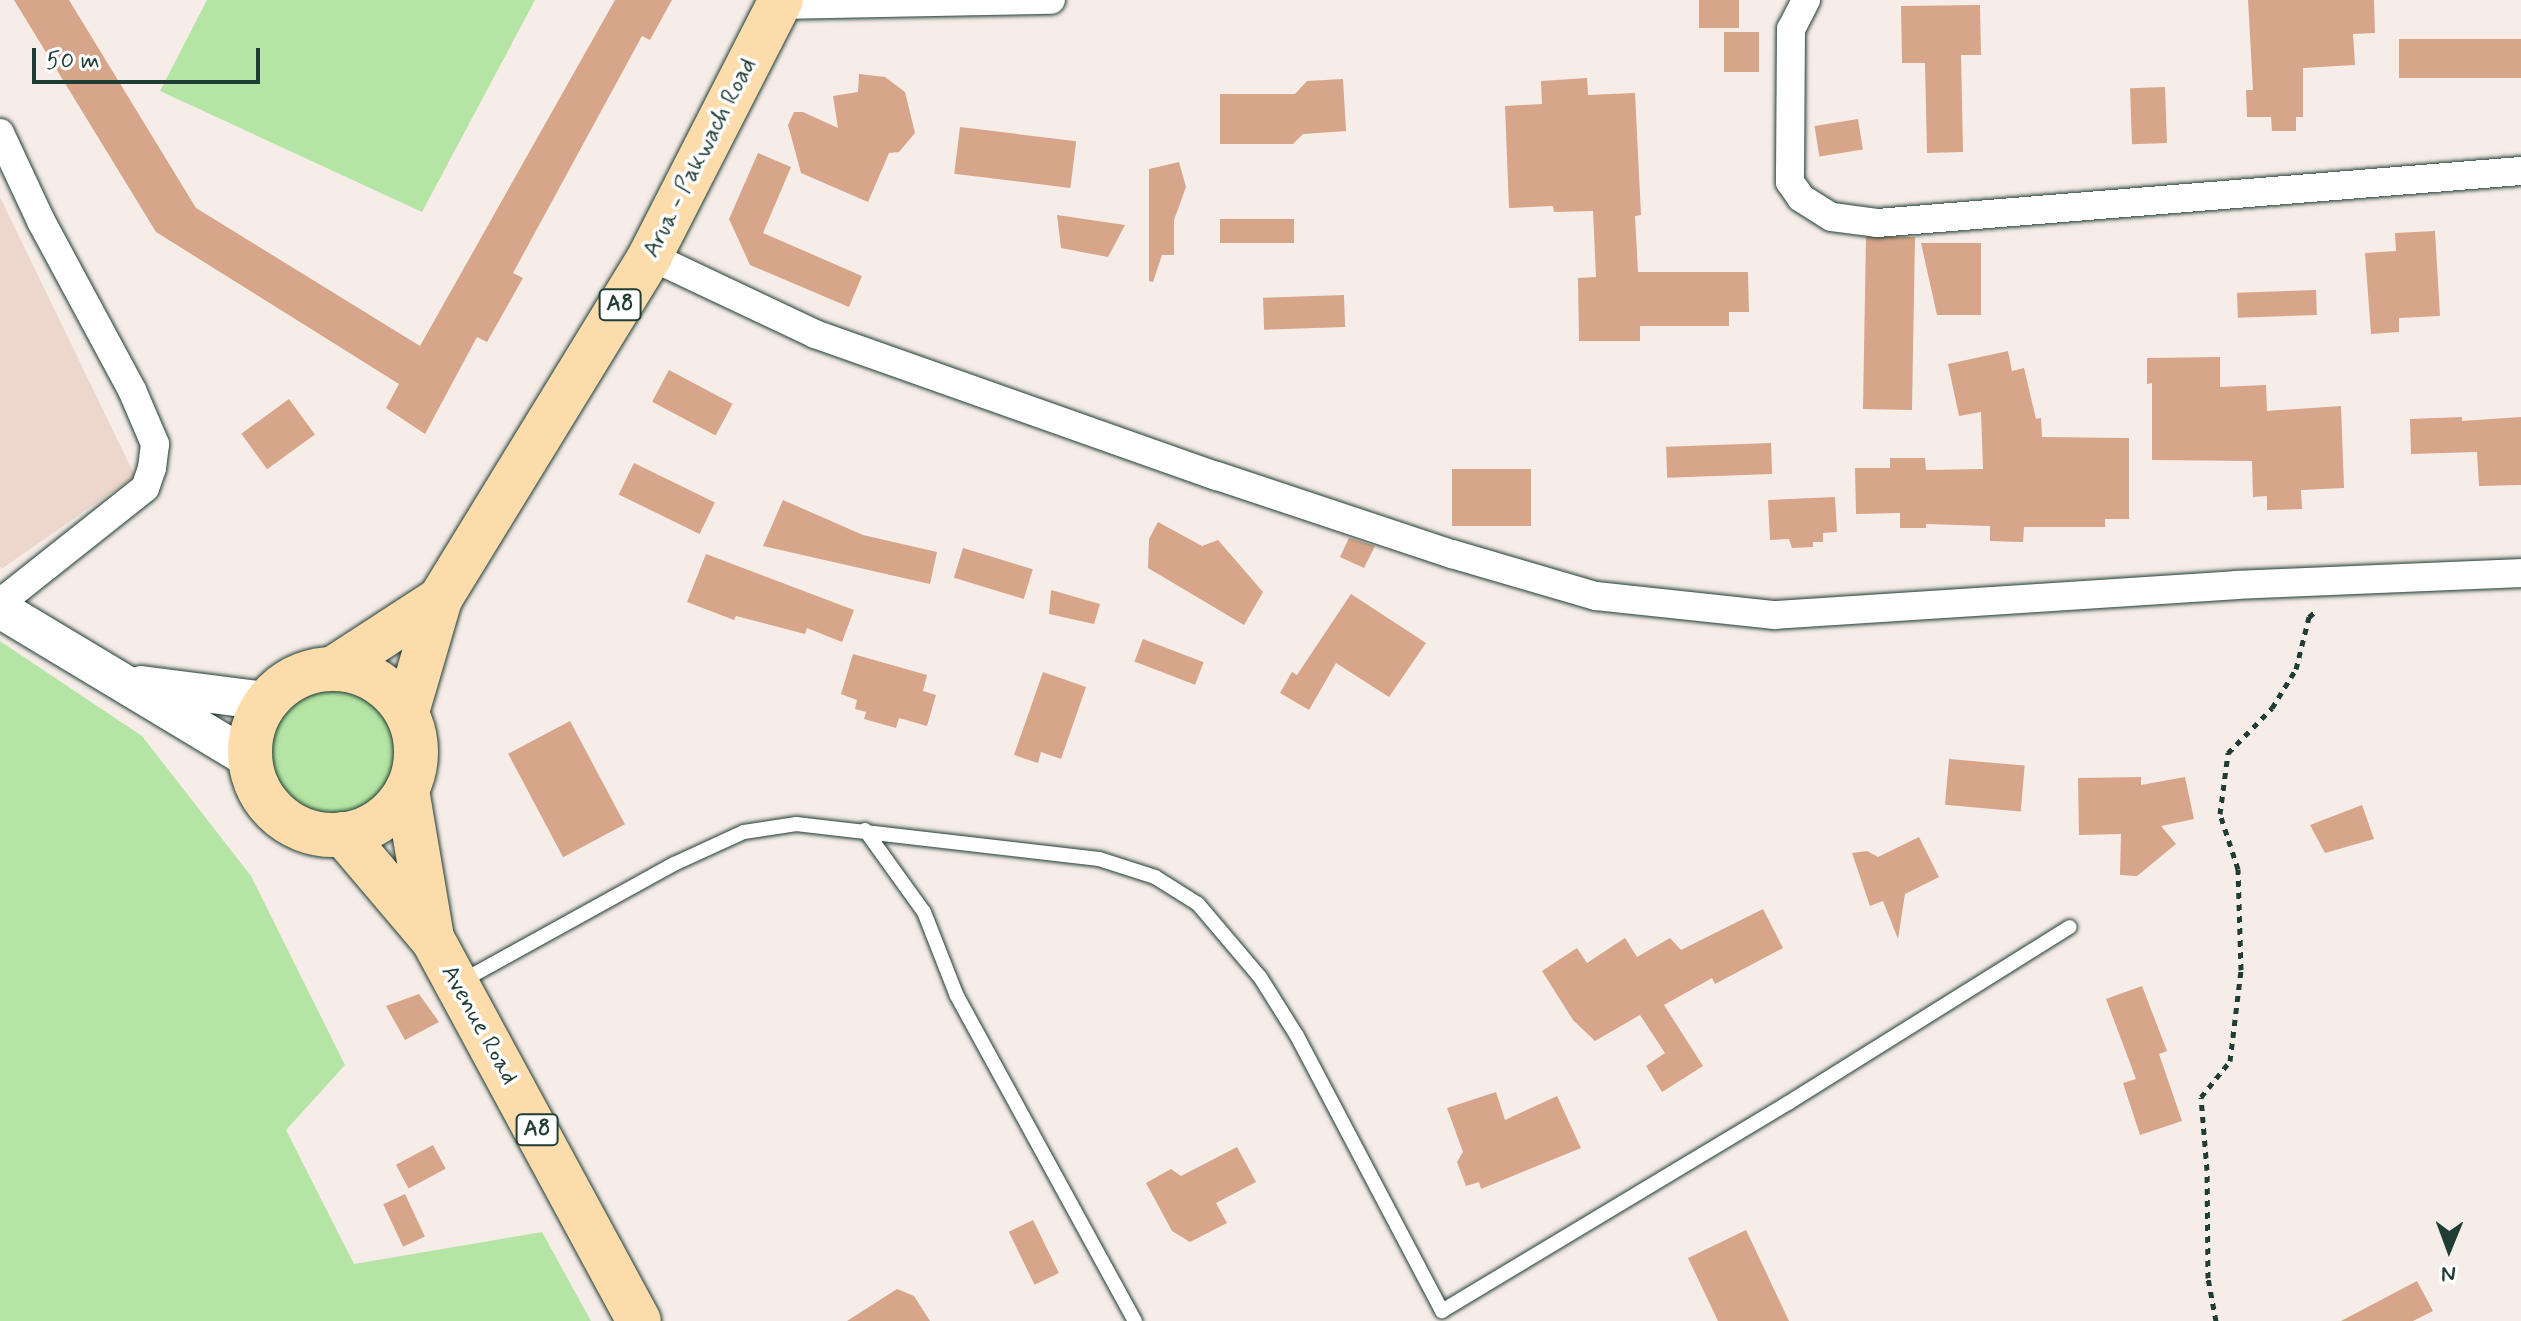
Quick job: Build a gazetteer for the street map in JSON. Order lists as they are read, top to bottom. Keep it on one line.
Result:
{"streets":{"main road":["Arua - Pakwach Road","A8","Avenue Road"]},"crossings":[["Arua - Pakwach Road","A8"],["Arua - Pakwach Road","Avenue Road"],["A8","Avenue Road"]],"scale_bar":"50 m","north":"bottom"}
